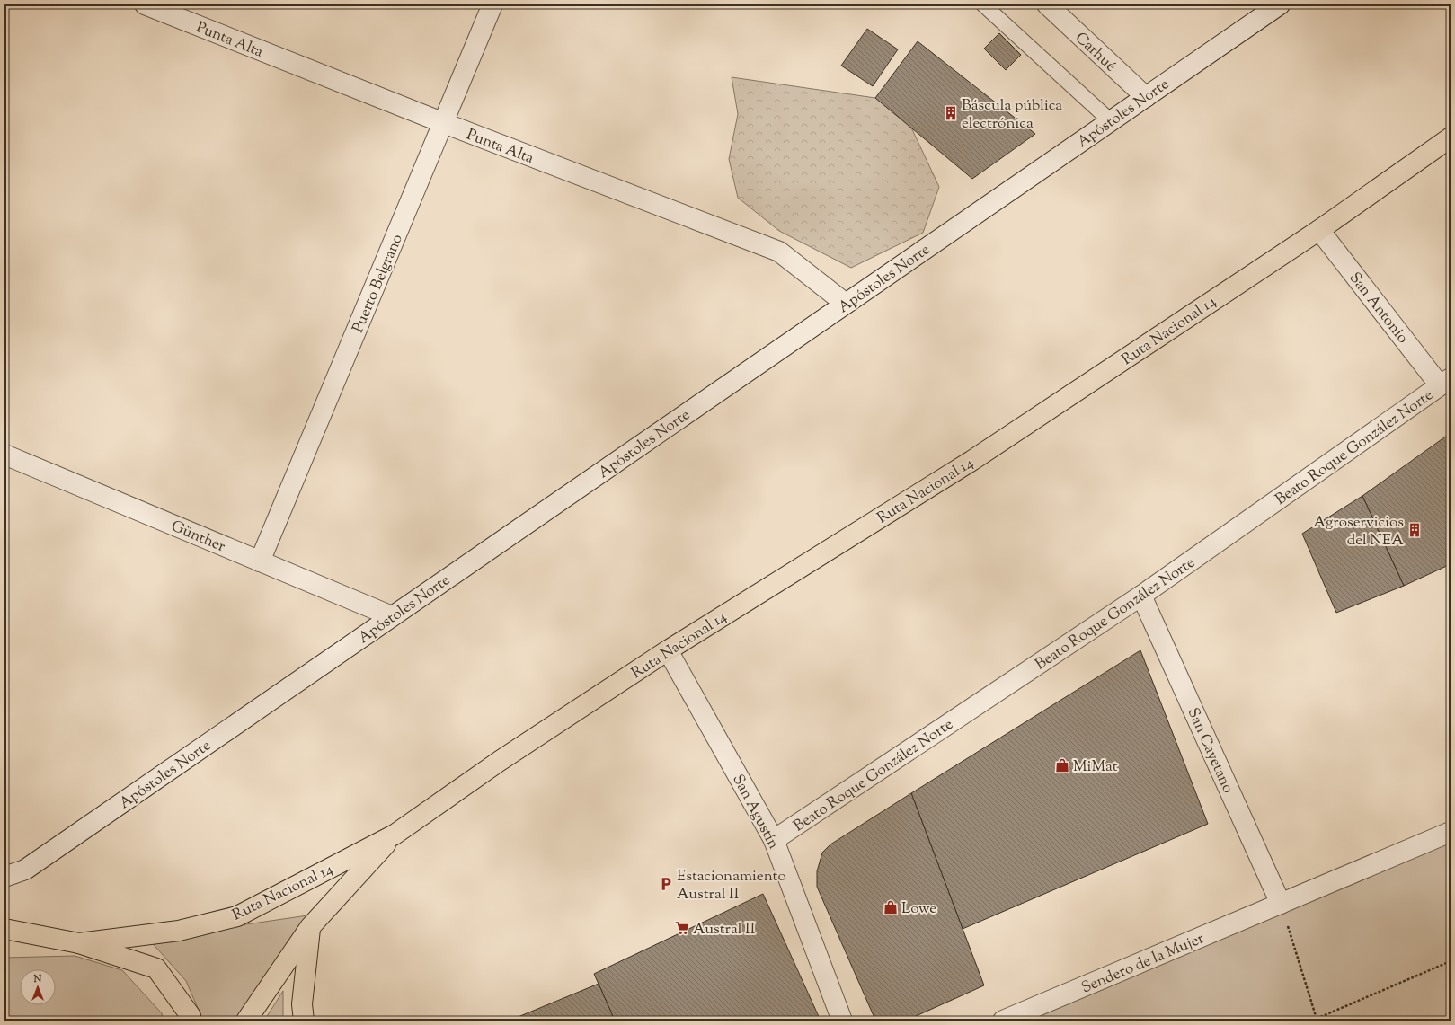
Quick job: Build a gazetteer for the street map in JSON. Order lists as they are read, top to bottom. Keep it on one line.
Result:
{"streets":{"highway":["Ruta Nacional 14"],"street":["Punta Alta","Carhué","Apóstoles Norte","Puerto Belgrano","San Antonio","Beato Roque González Norte","Günther","San Cayetano","San Agustín","Sendero de la Mujer"]},"crossings":[["Punta Alta","Apóstoles Norte"],["Punta Alta","Puerto Belgrano"],["Carhué","Apóstoles Norte"],["Apóstoles Norte","Günther"],["Puerto Belgrano","Günther"],["San Antonio","Ruta Nacional 14"],["San Antonio","Beato Roque González Norte"],["Ruta Nacional 14","San Agustín"],["Beato Roque González Norte","San Cayetano"],["Beato Roque González Norte","San Agustín"],["San Cayetano","Sendero de la Mujer"]],"places":{"building":["Báscula pública electrónica","Agroservicios del NEA"],"shop":["MiMat","Lowe"],"parking":["Estacionamiento Austral II"],"supermarket":["Austral II"]},"north":"top"}
